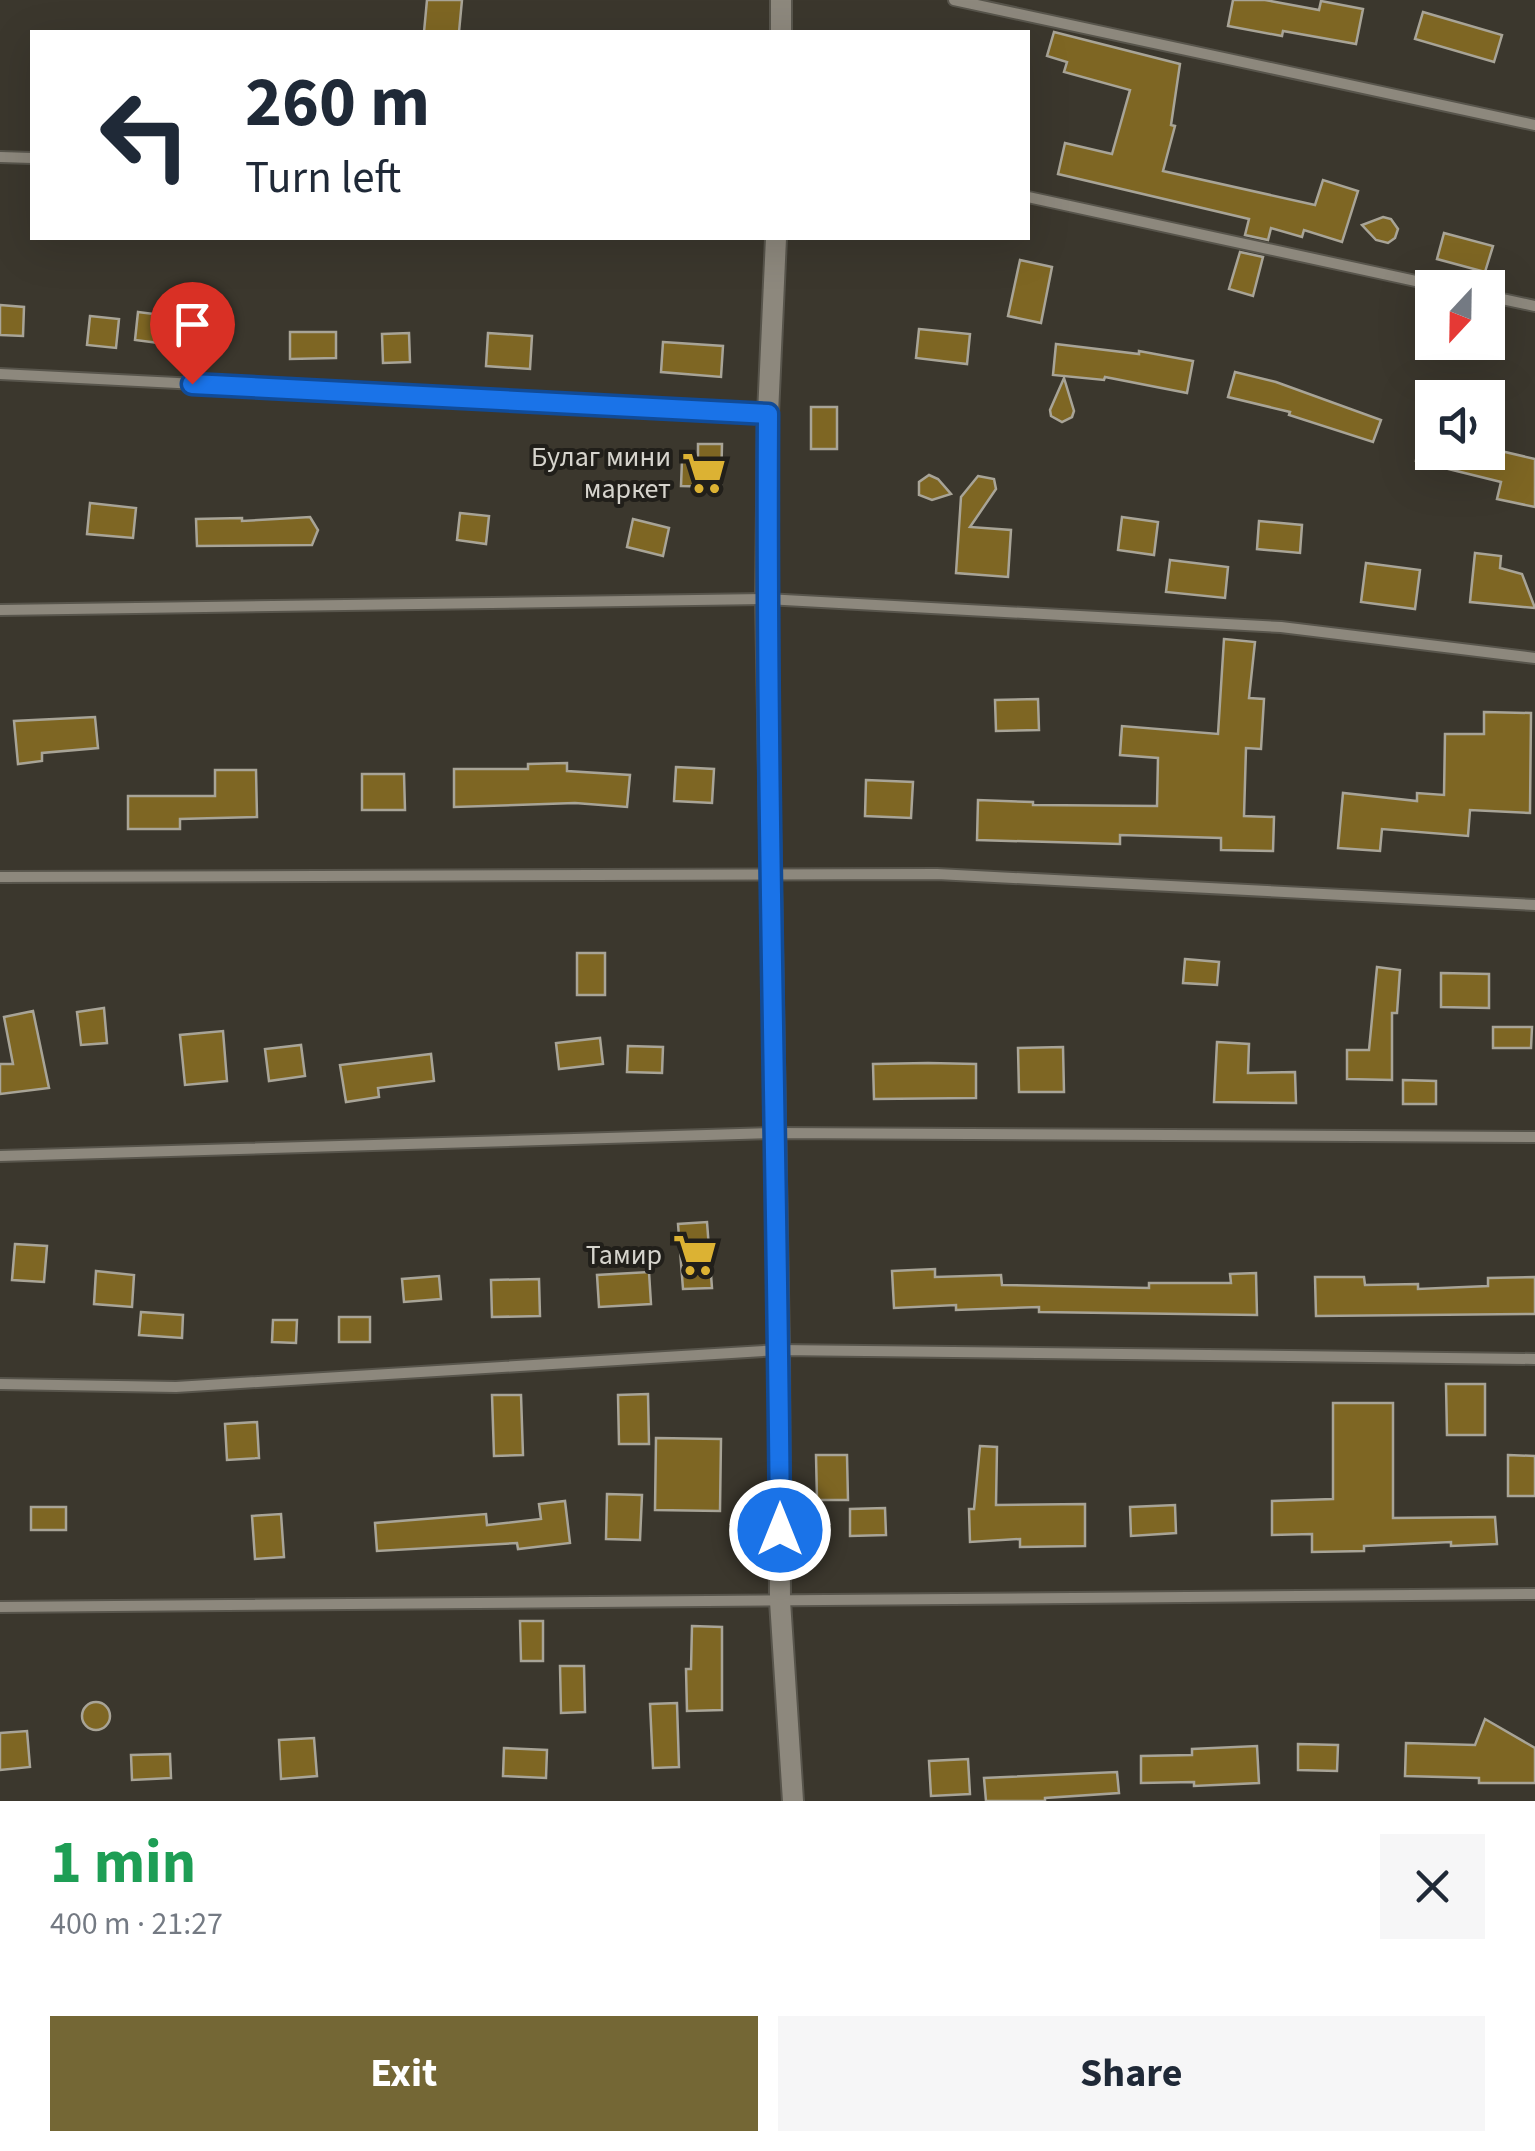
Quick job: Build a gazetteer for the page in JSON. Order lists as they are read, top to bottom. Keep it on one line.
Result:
{"places":{"supermarket":["Булаг мини маркет","Тамир"]},"north":"bottom","page":{"turn":["260 m","Turn left"],"heading":["1 min","400 m · 21:27"],"buttons":["Exit","Share"]}}
